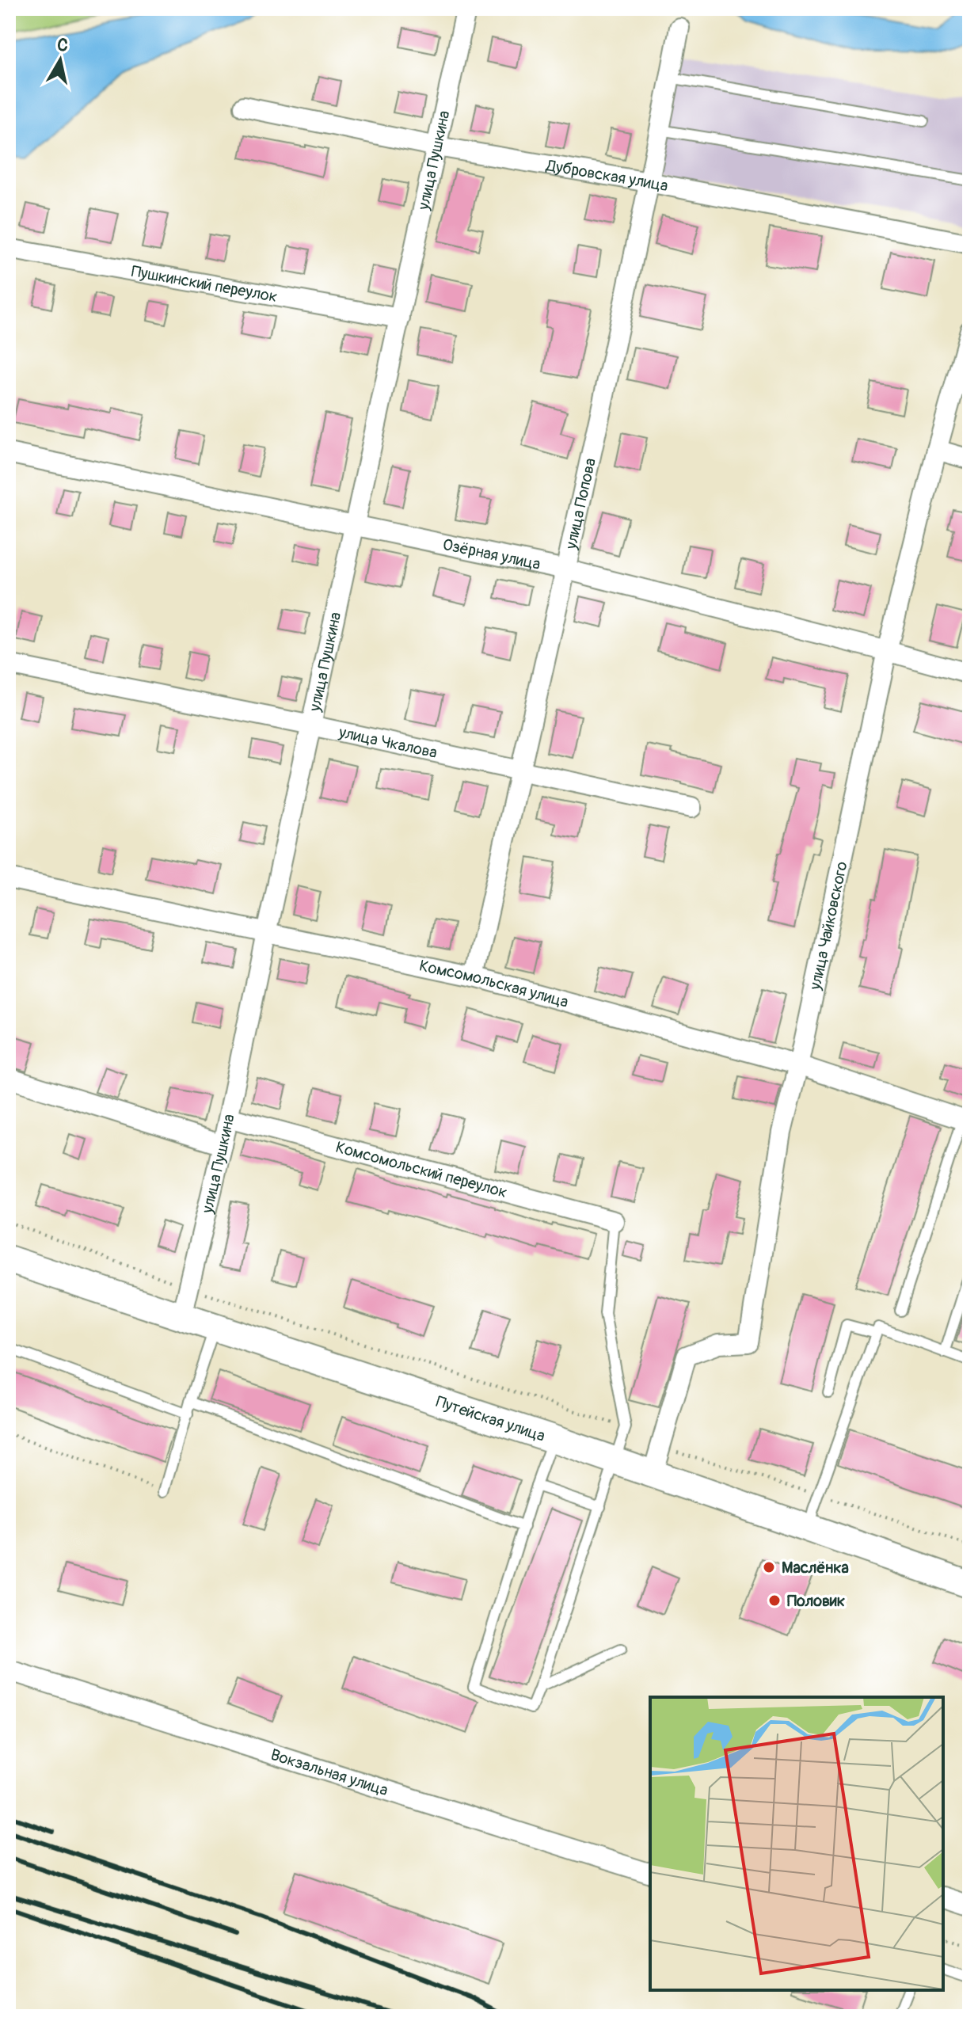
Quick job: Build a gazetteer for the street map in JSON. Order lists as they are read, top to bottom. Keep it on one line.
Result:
{"streets":{"main road":["Путейская улица"],"street":["улица Пушкина","Дубровская улица","Пушкинский переулок","улица Попова","Озёрная улица","улица Чкалова","улица Чайковского","Комсомольская улица","Комсомольский переулок","Вокзальная улица"]},"crossings":[["улица Пушкина","Дубровская улица"],["улица Пушкина","Пушкинский переулок"],["улица Пушкина","Озёрная улица"],["улица Пушкина","улица Чкалова"],["улица Пушкина","Комсомольская улица"],["улица Пушкина","Комсомольский переулок"],["улица Пушкина","Путейская улица"],["Дубровская улица","улица Попова"],["улица Попова","Озёрная улица"],["улица Попова","улица Чкалова"],["улица Попова","Комсомольская улица"],["Озёрная улица","улица Чайковского"],["улица Чайковского","Комсомольская улица"],["улица Чайковского","Путейская улица"]],"places":["Маслёнка","Половик"],"north":"top"}
